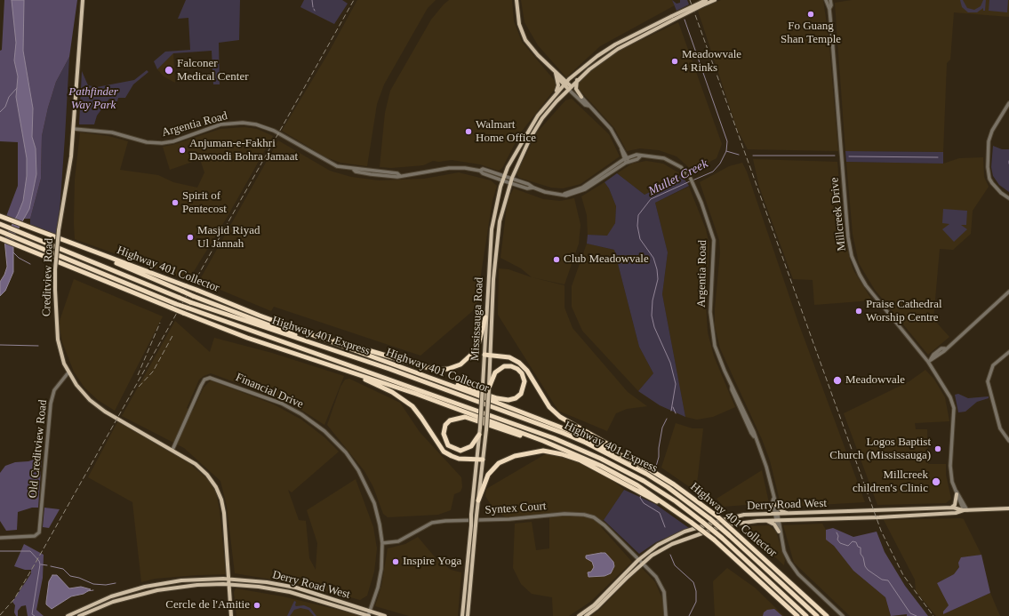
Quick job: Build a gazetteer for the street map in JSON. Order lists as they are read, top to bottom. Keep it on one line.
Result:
{"streets":{"highway":["Highway 401 Collector","Highway 401 Express"],"main road":["Creditview Road","Mississauga Road","Derry Road West"],"street":["Argentia Road","Millcreek Drive","Financial Drive","Old Creditview Road","Syntex Court"]},"crossings":[["Argentia Road","Creditview Road"],["Argentia Road","Mississauga Road"],["Argentia Road","Derry Road West"],["Millcreek Drive","Derry Road West"],["Creditview Road","Financial Drive"],["Creditview Road","Old Creditview Road"],["Creditview Road","Derry Road West"],["Financial Drive","Derry Road West"],["Financial Drive","Syntex Court"],["Derry Road West","Syntex Court"]],"water":["Mullet Creek"],"parks":["Pathfinder Way Park"],"places":["Fo Guang Shan Temple","Meadowvale 4 Rinks","Falconer Medical Center","Walmart Home Office","Anjuman-e-Fakhri Dawoodi Bohra Jamaat","Spirit of Pentecost","Masjid Riyad Ul Jannah","Club Meadowvale","Praise Cathedral Worship Centre","Meadowvale","Logos Baptist Church (Mississauga)","Millcreek children's Clinic","Inspire Yoga","Cercle de l'Amitie"]}
